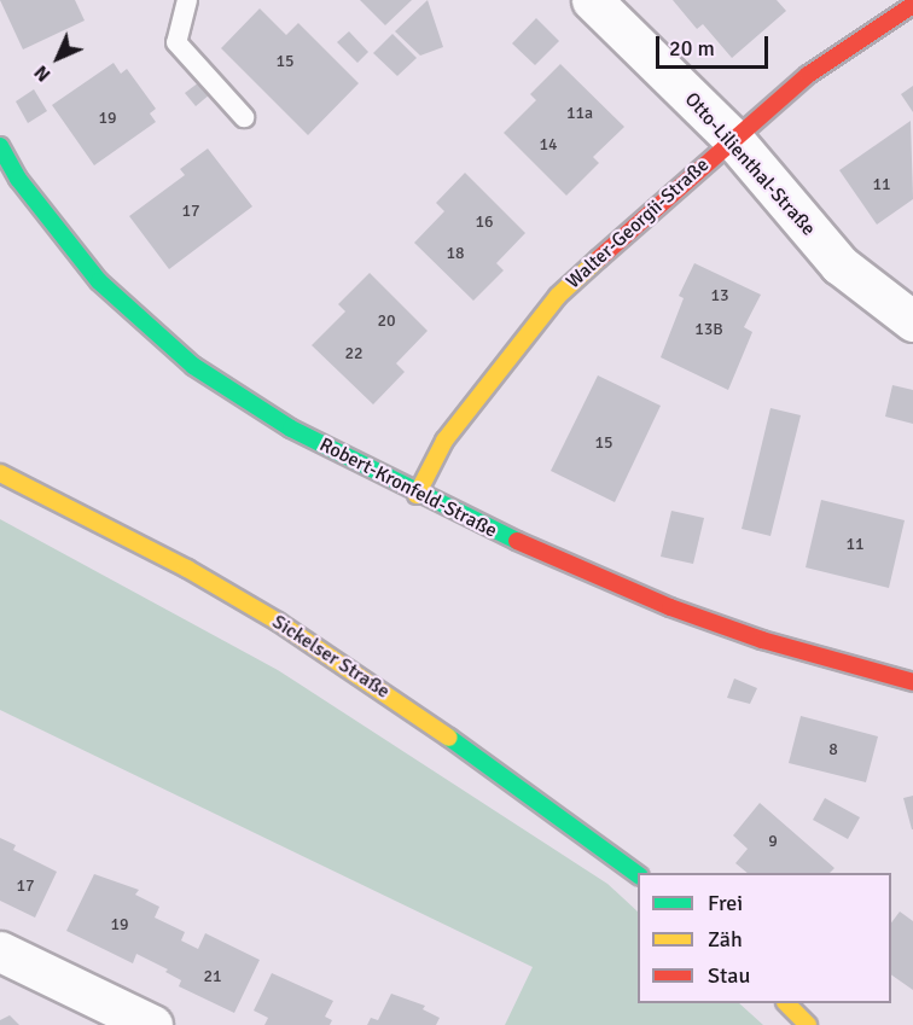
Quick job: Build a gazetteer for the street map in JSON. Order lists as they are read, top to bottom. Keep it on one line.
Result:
{"streets":{"street":["Otto-Lilienthal-Straße","Walter-Georgii-Straße","Robert-Kronfeld-Straße","Sickelser Straße"]},"crossings":[["Otto-Lilienthal-Straße","Walter-Georgii-Straße"],["Walter-Georgii-Straße","Robert-Kronfeld-Straße"]],"house_numbers":["15","11a","19","14","11","17","16","18","13","20","13B","22","15","11","8","9","17","19","21"],"legend":["Frei","Zäh","Stau"],"scale_bar":"20 m","north":"bottom left"}
